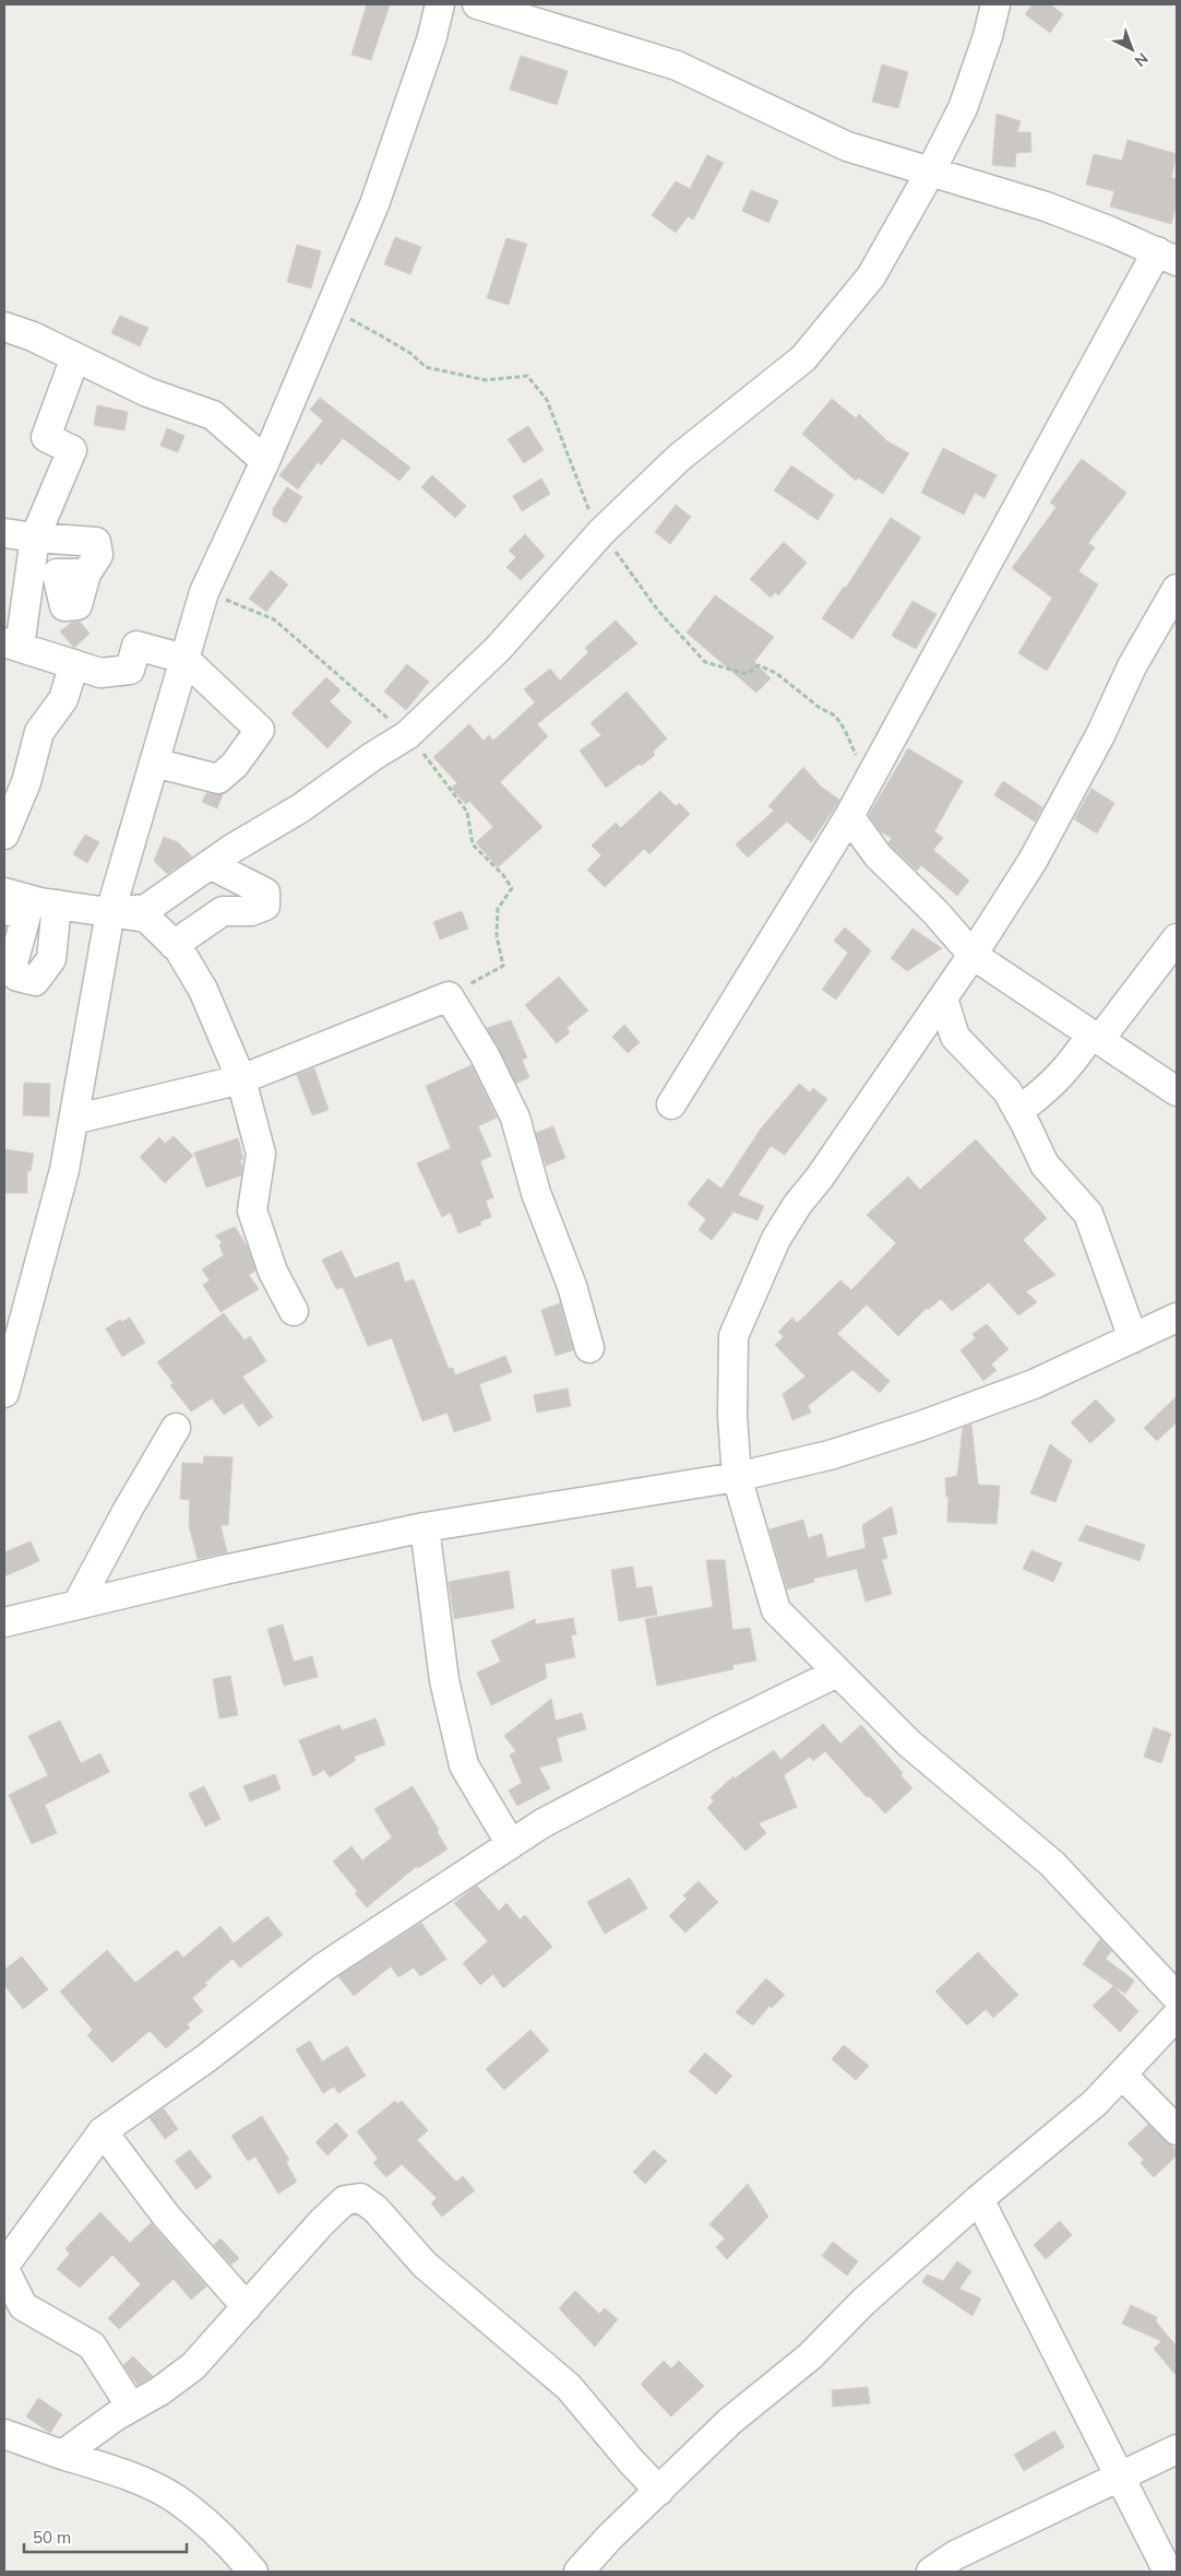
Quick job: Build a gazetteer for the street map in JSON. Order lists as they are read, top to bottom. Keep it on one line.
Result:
{"scale_bar":"50 m","north":"bottom right"}
